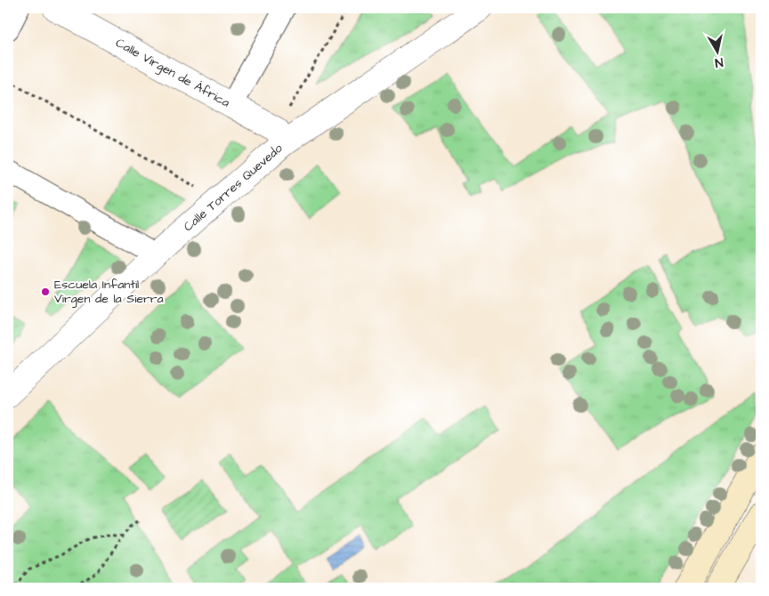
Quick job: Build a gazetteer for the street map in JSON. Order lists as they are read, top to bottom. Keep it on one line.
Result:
{"streets":{"street":["Calle Virgen de África","Calle Torres Quevedo"]},"crossings":[["Calle Virgen de África","Calle Torres Quevedo"]],"places":["Escuela Infantil Virgen de la Sierra"],"north":"bottom"}
